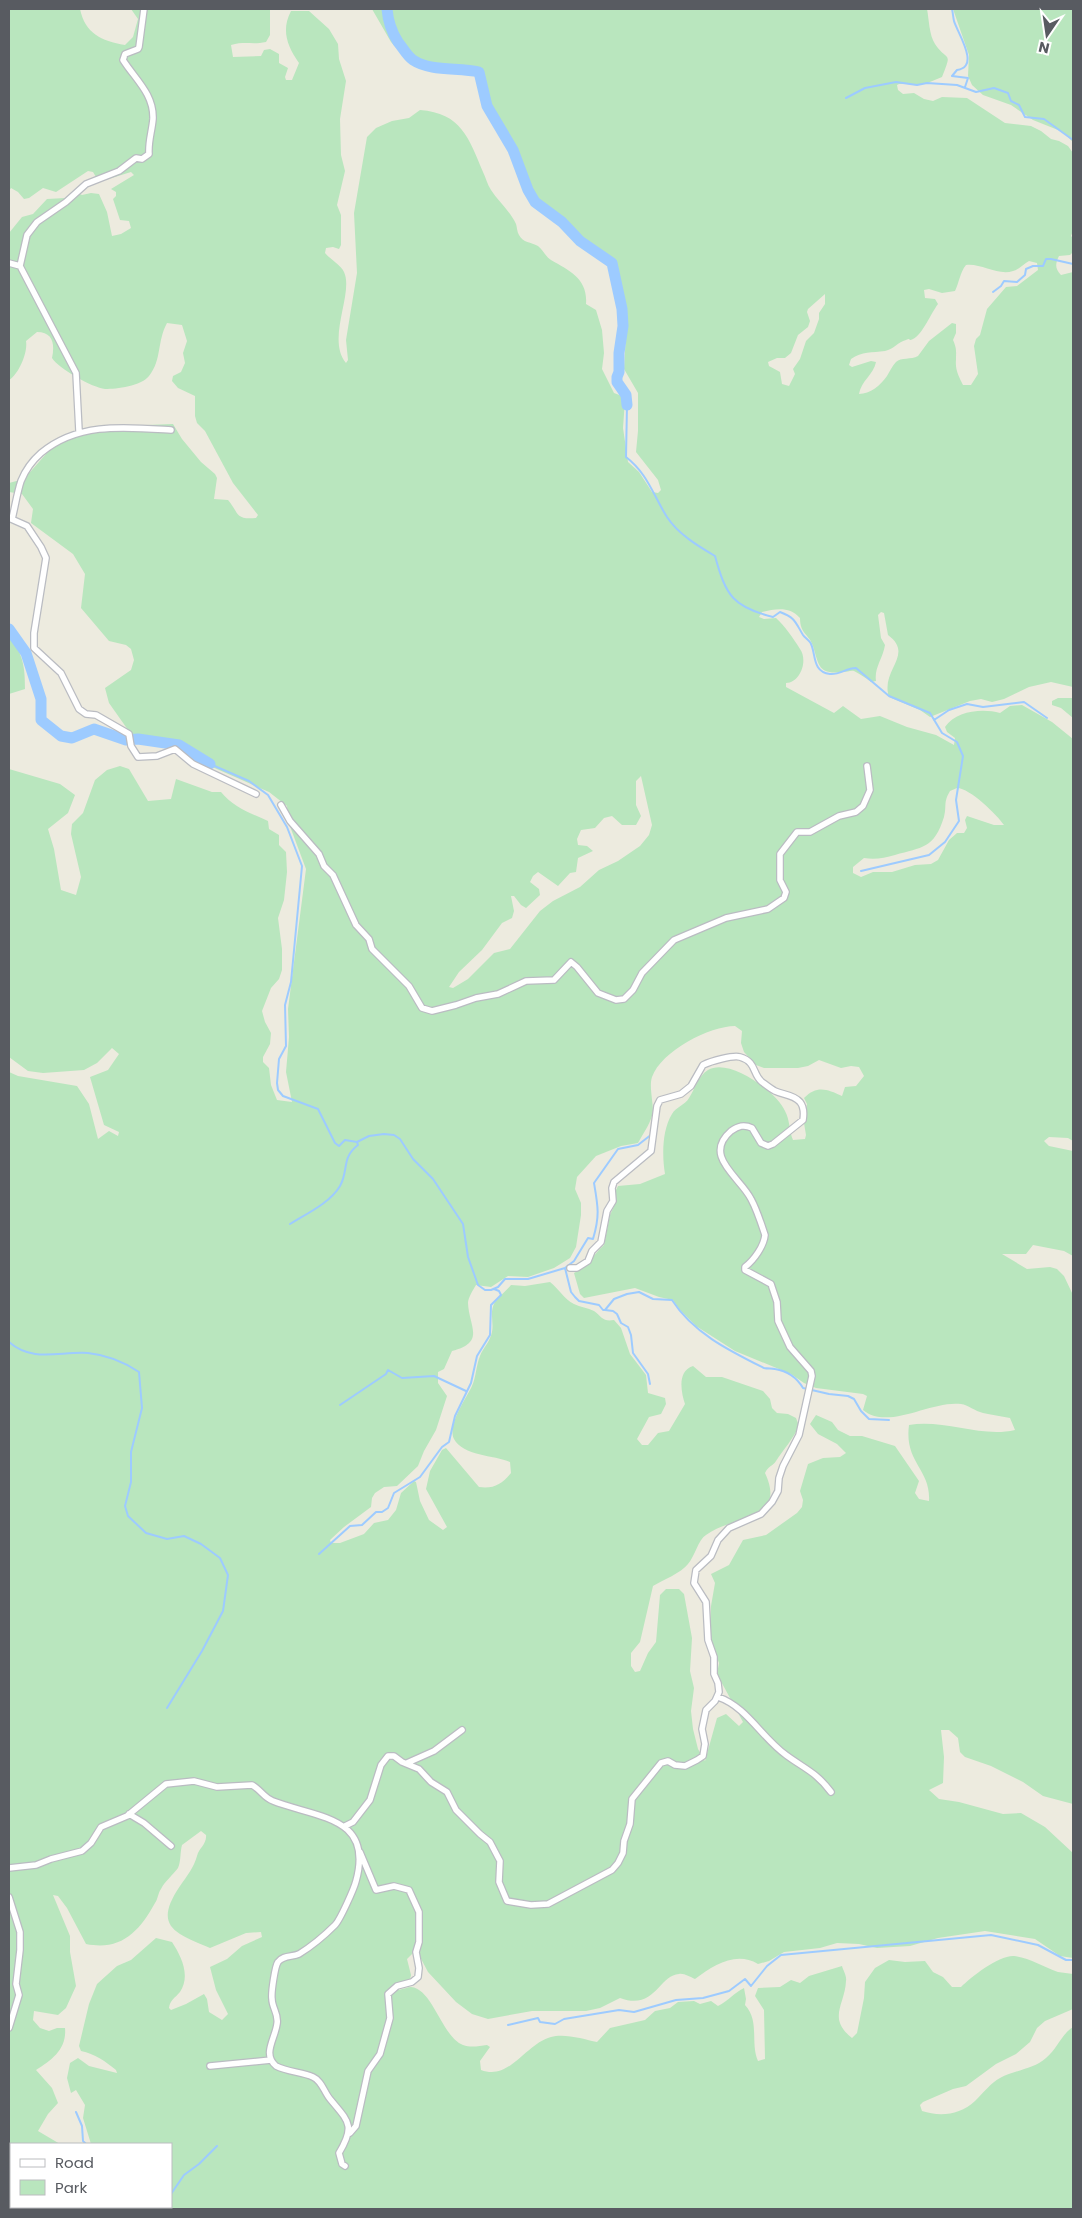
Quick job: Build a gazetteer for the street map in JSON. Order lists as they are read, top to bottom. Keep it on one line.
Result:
{"legend":["Road","Park"],"north":"bottom"}
